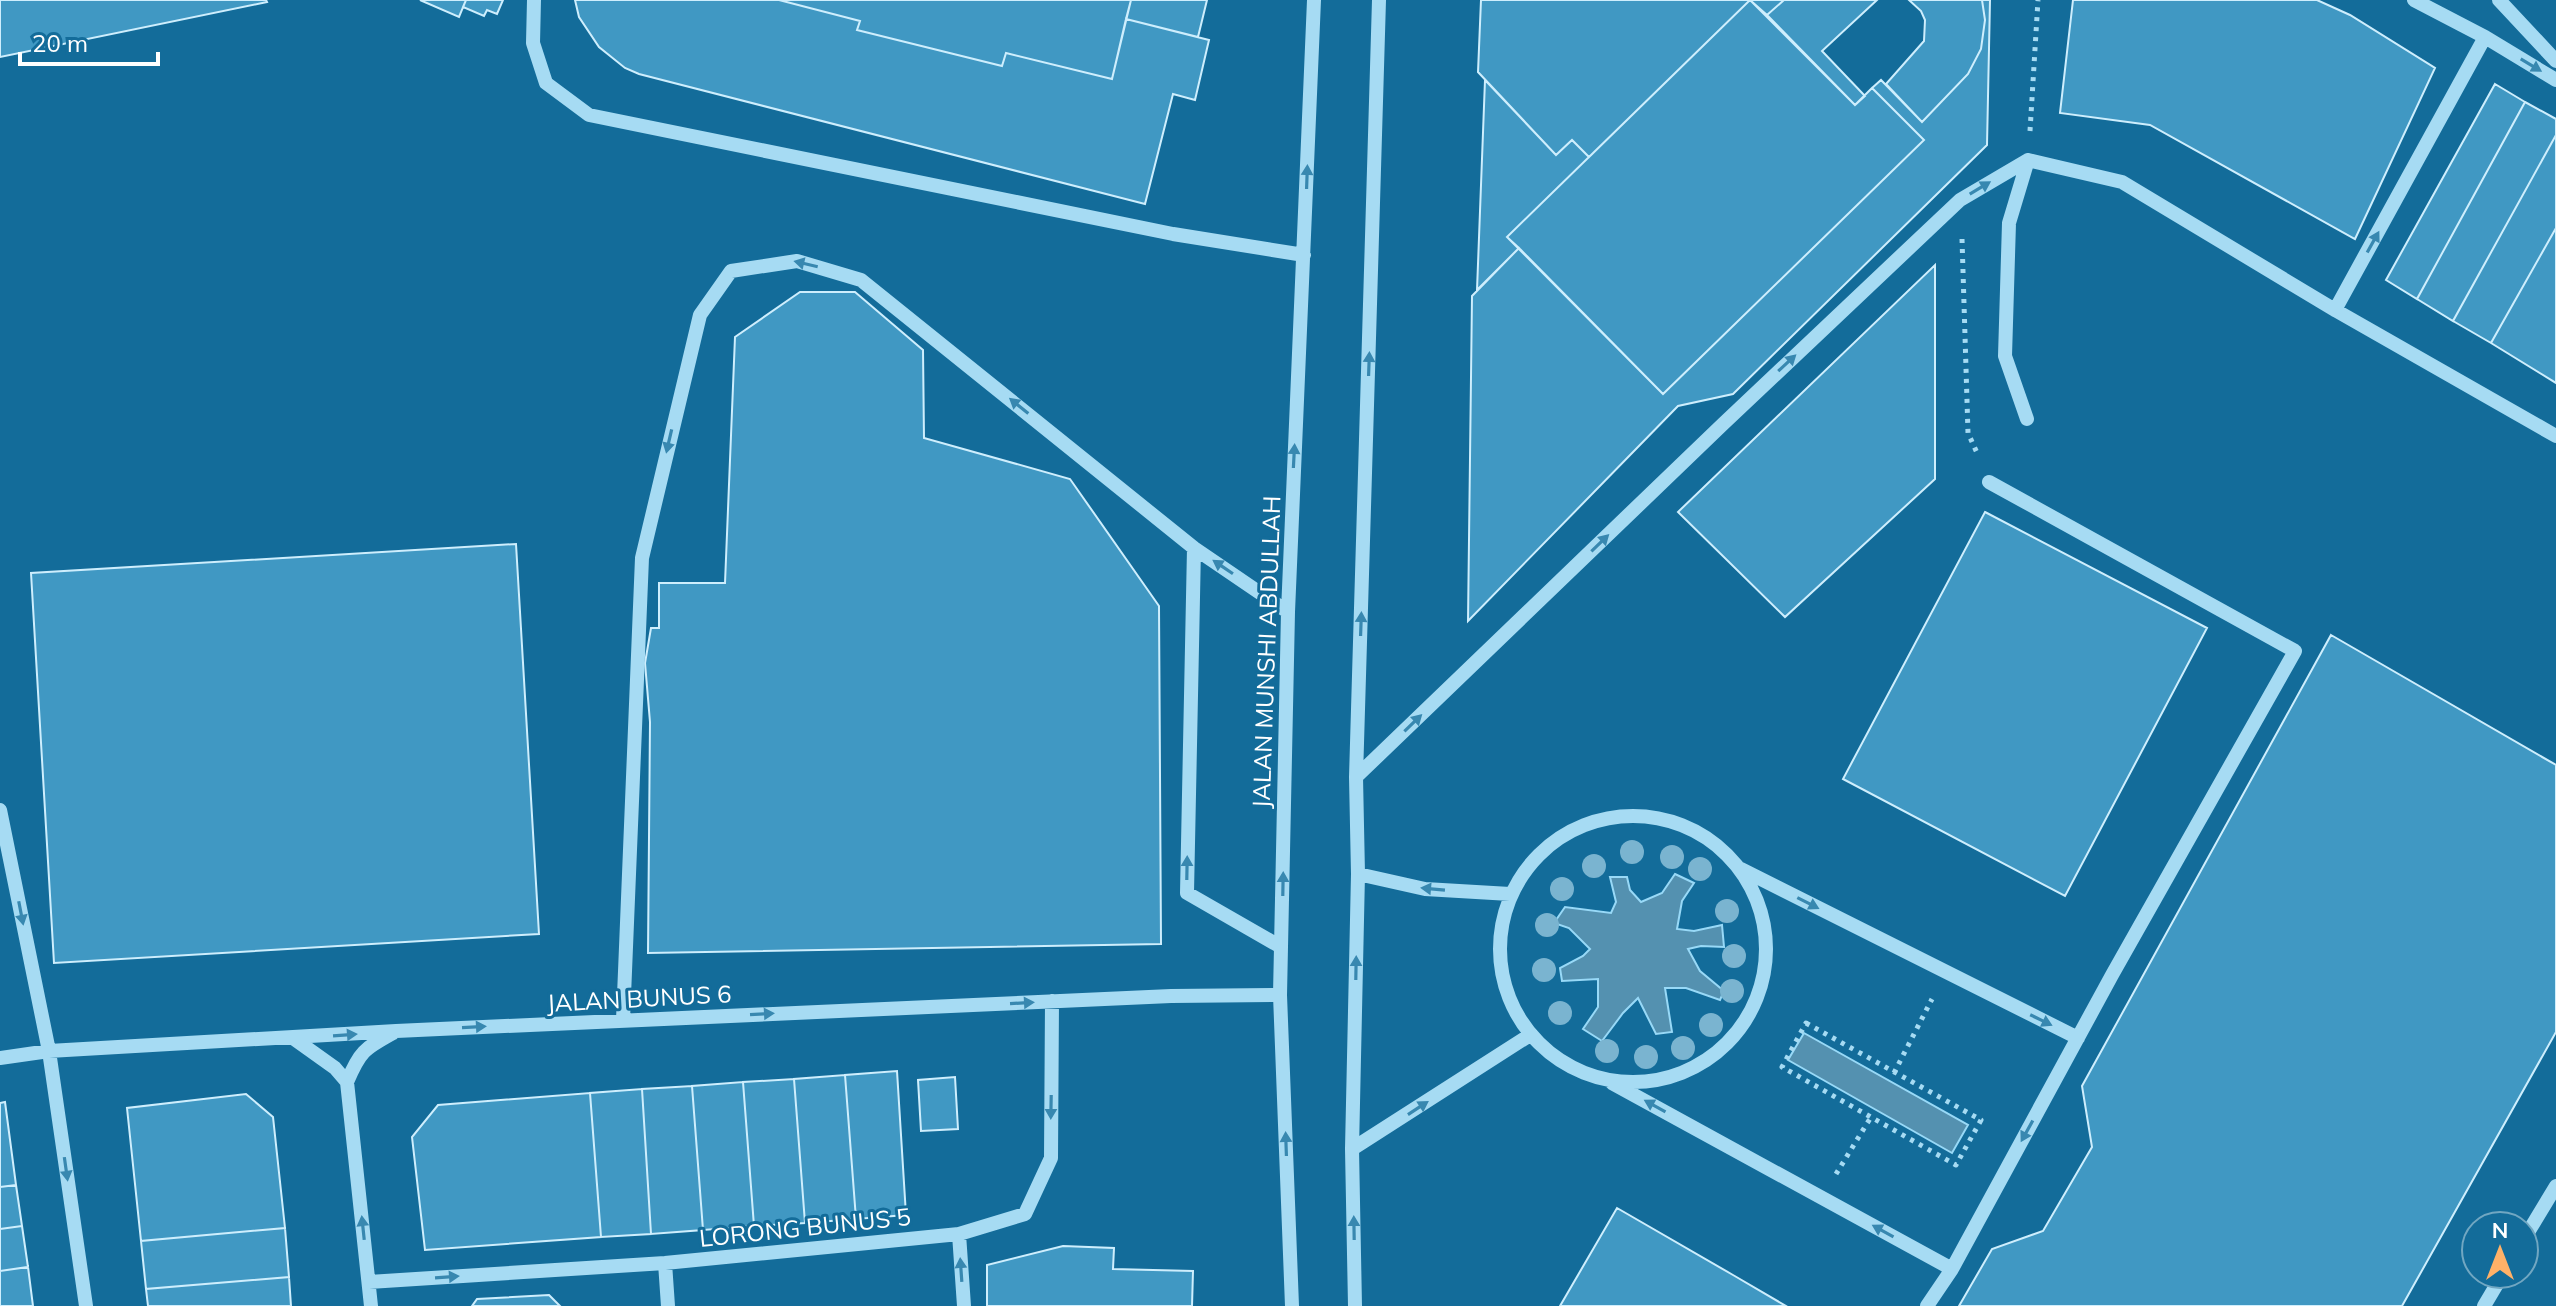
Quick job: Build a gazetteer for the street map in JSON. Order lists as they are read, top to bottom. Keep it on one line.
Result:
{"streets":{"street":["JALAN MUNSHI ABDULLAH","JALAN BUNUS 6","LORONG BUNUS 5"]},"crossings":[["JALAN MUNSHI ABDULLAH","JALAN BUNUS 6"],["JALAN BUNUS 6","LORONG BUNUS 5"]],"one_way":["JALAN BUNUS 6"],"scale_bar":"20 m","north":"top"}
